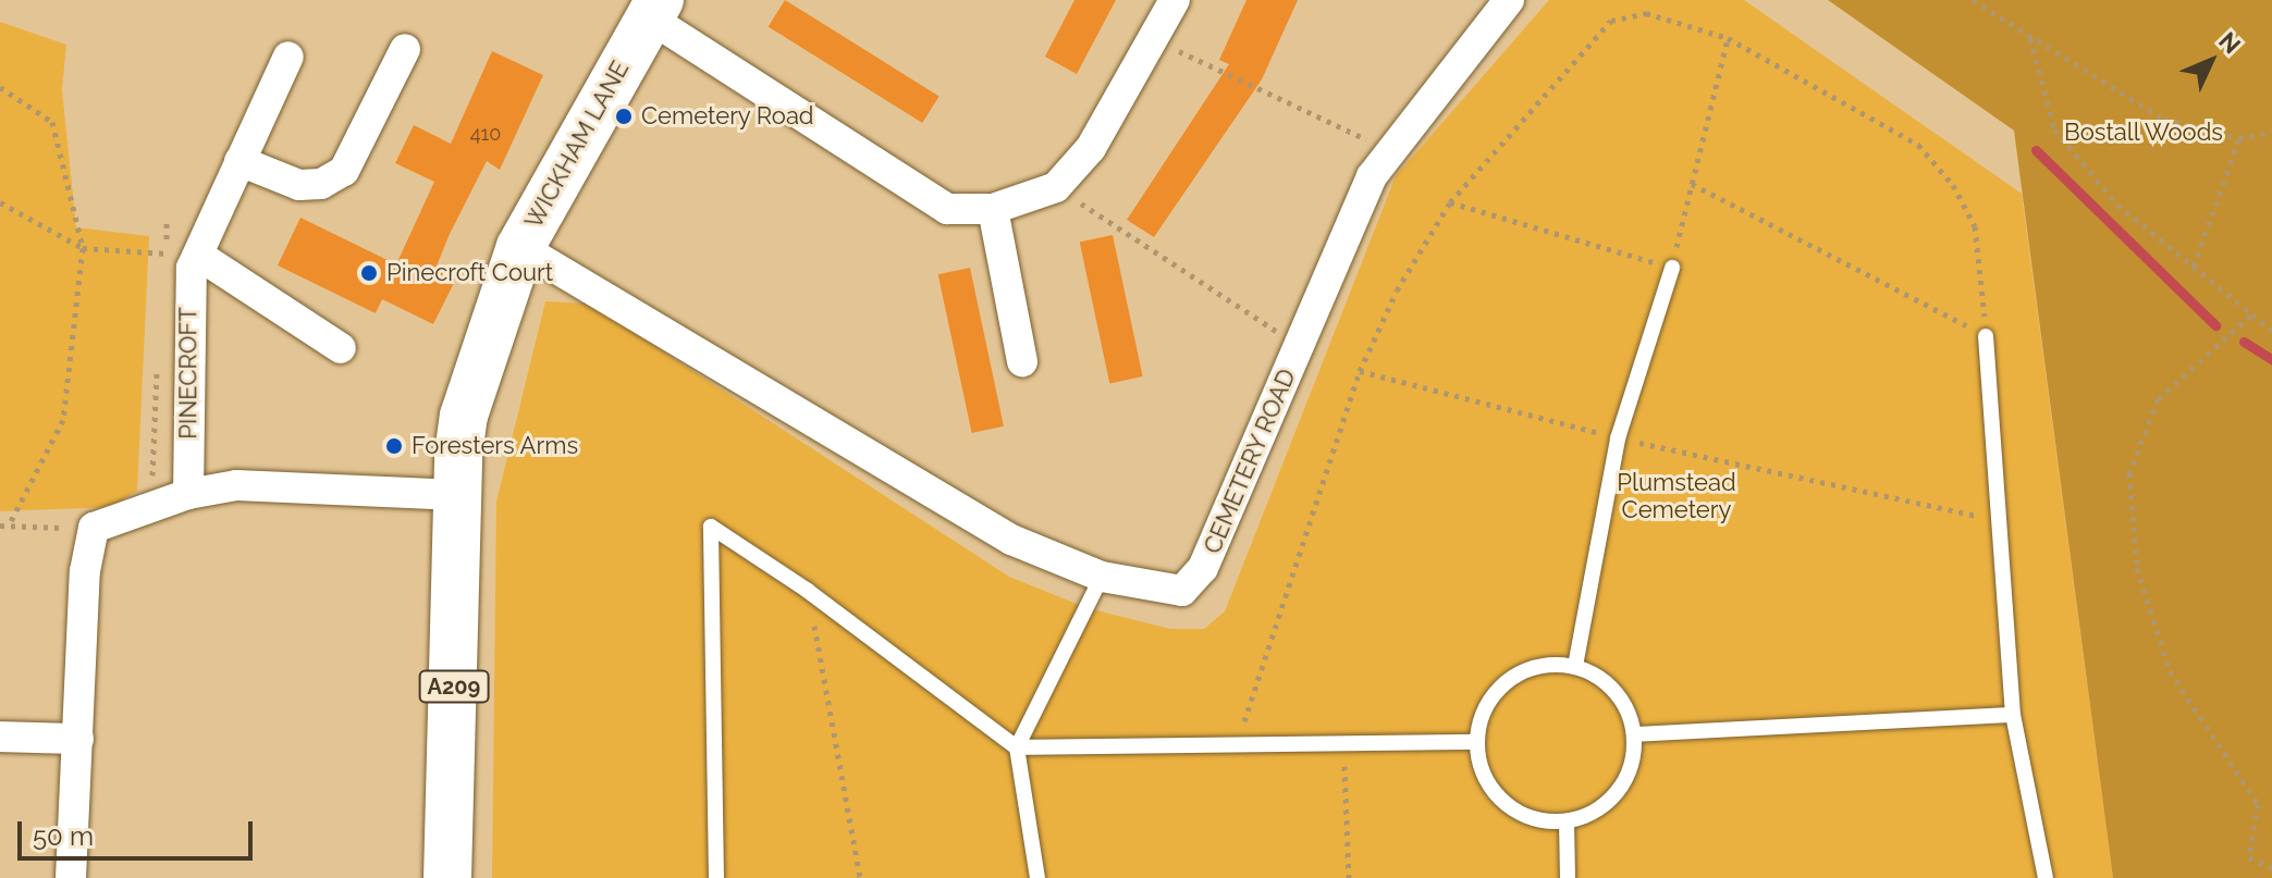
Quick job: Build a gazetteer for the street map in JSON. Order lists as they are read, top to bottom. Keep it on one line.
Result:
{"streets":{"main road":["WICKHAM LANE","A209"],"street":["PINECROFT","CEMETERY ROAD"]},"crossings":[["WICKHAM LANE","CEMETERY ROAD"],["WICKHAM LANE","A209"]],"parks":["Bostall Woods","Plumstead Cemetery"],"places":["Cemetery Road","Pinecroft Court","Foresters Arms"],"house_numbers":["410"],"scale_bar":"50 m","north":"top right"}
